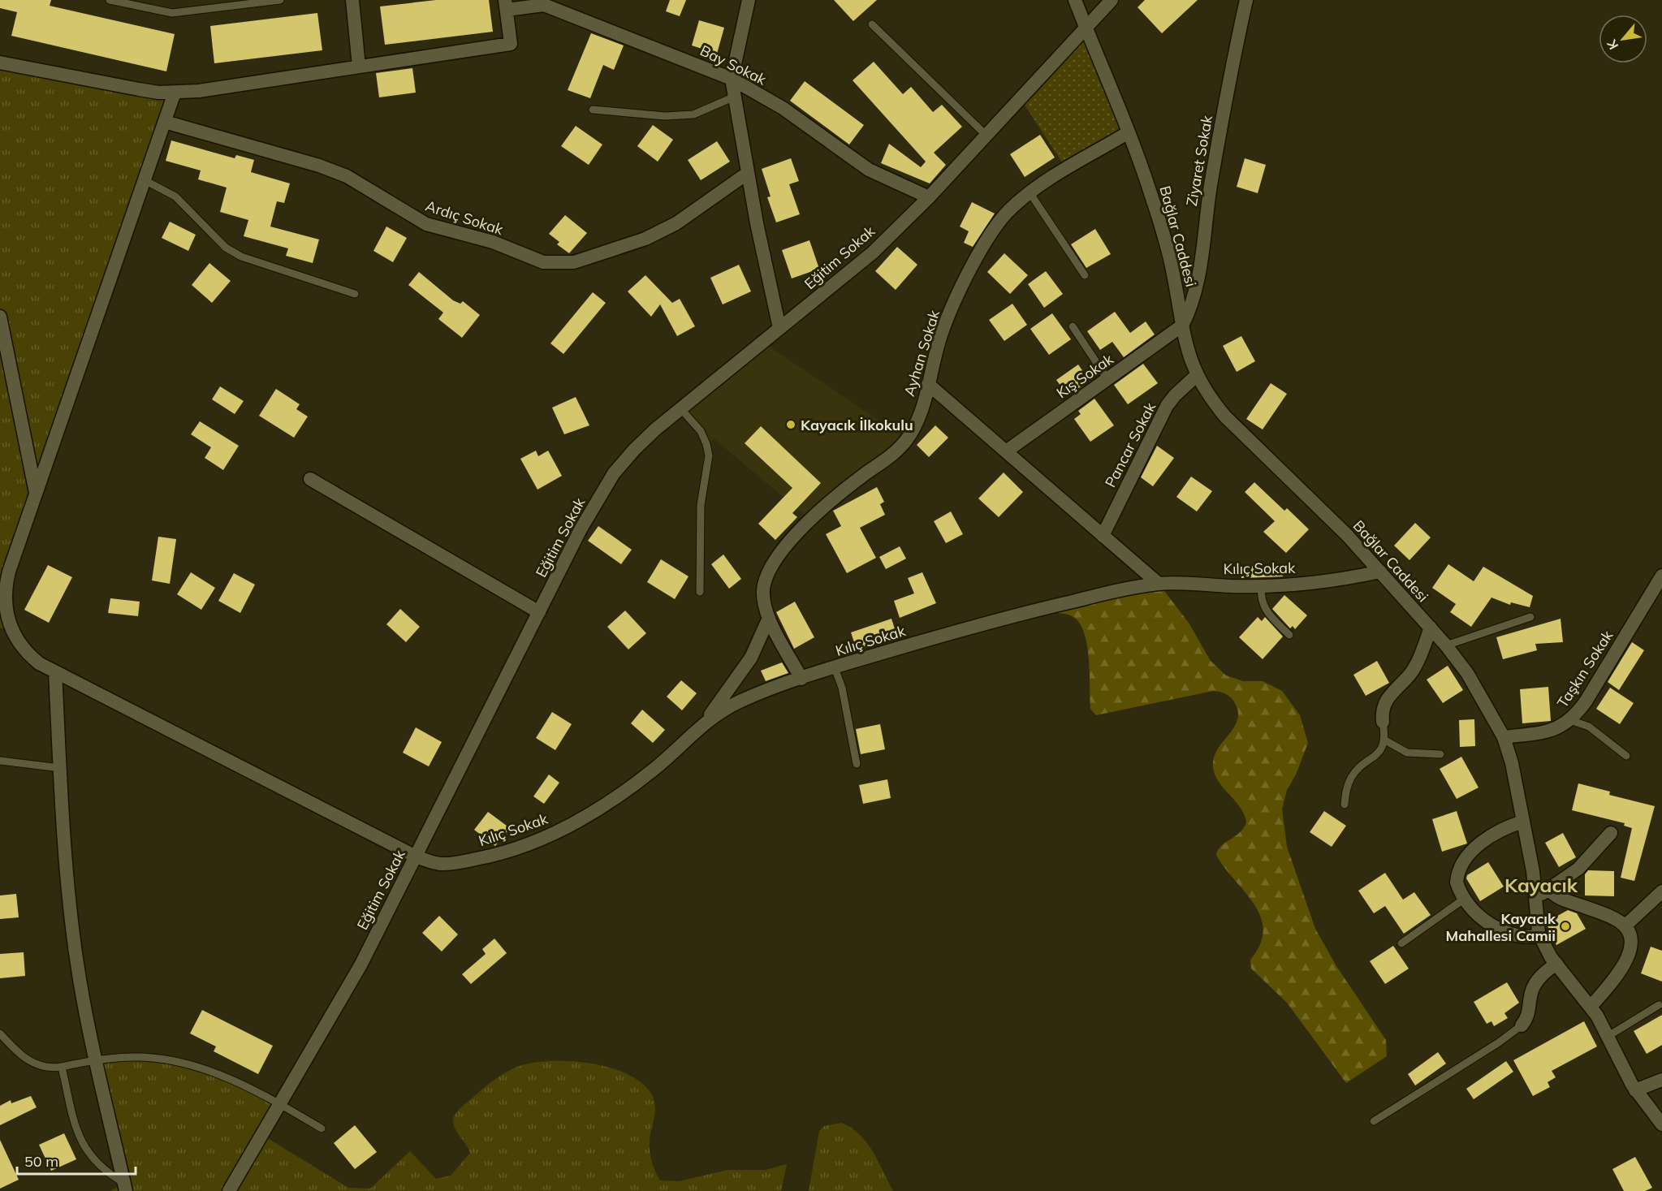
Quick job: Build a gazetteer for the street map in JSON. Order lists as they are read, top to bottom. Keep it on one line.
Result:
{"streets":{"street":["Bay Sokak","Ziyaret Sokak","Ardıç Sokak","Bağlar Caddesi","Eğitim Sokak","Ayhan Sokak","Kış Sokak","Pancar Sokak","Kılıç Sokak","Taşkın Sokak"]},"crossings":[["Bay Sokak","Eğitim Sokak"],["Ziyaret Sokak","Bağlar Caddesi"],["Ziyaret Sokak","Kış Sokak"],["Bağlar Caddesi","Eğitim Sokak"],["Bağlar Caddesi","Ayhan Sokak"],["Bağlar Caddesi","Kış Sokak"],["Bağlar Caddesi","Pancar Sokak"],["Bağlar Caddesi","Kılıç Sokak"],["Bağlar Caddesi","Taşkın Sokak"],["Eğitim Sokak","Kılıç Sokak"],["Ayhan Sokak","Kılıç Sokak"]],"districts":["Kayacık"],"places":["Kayacık İlkokulu","Kayacık Mahallesi Camii"],"scale_bar":"50 m","north":"bottom left"}
